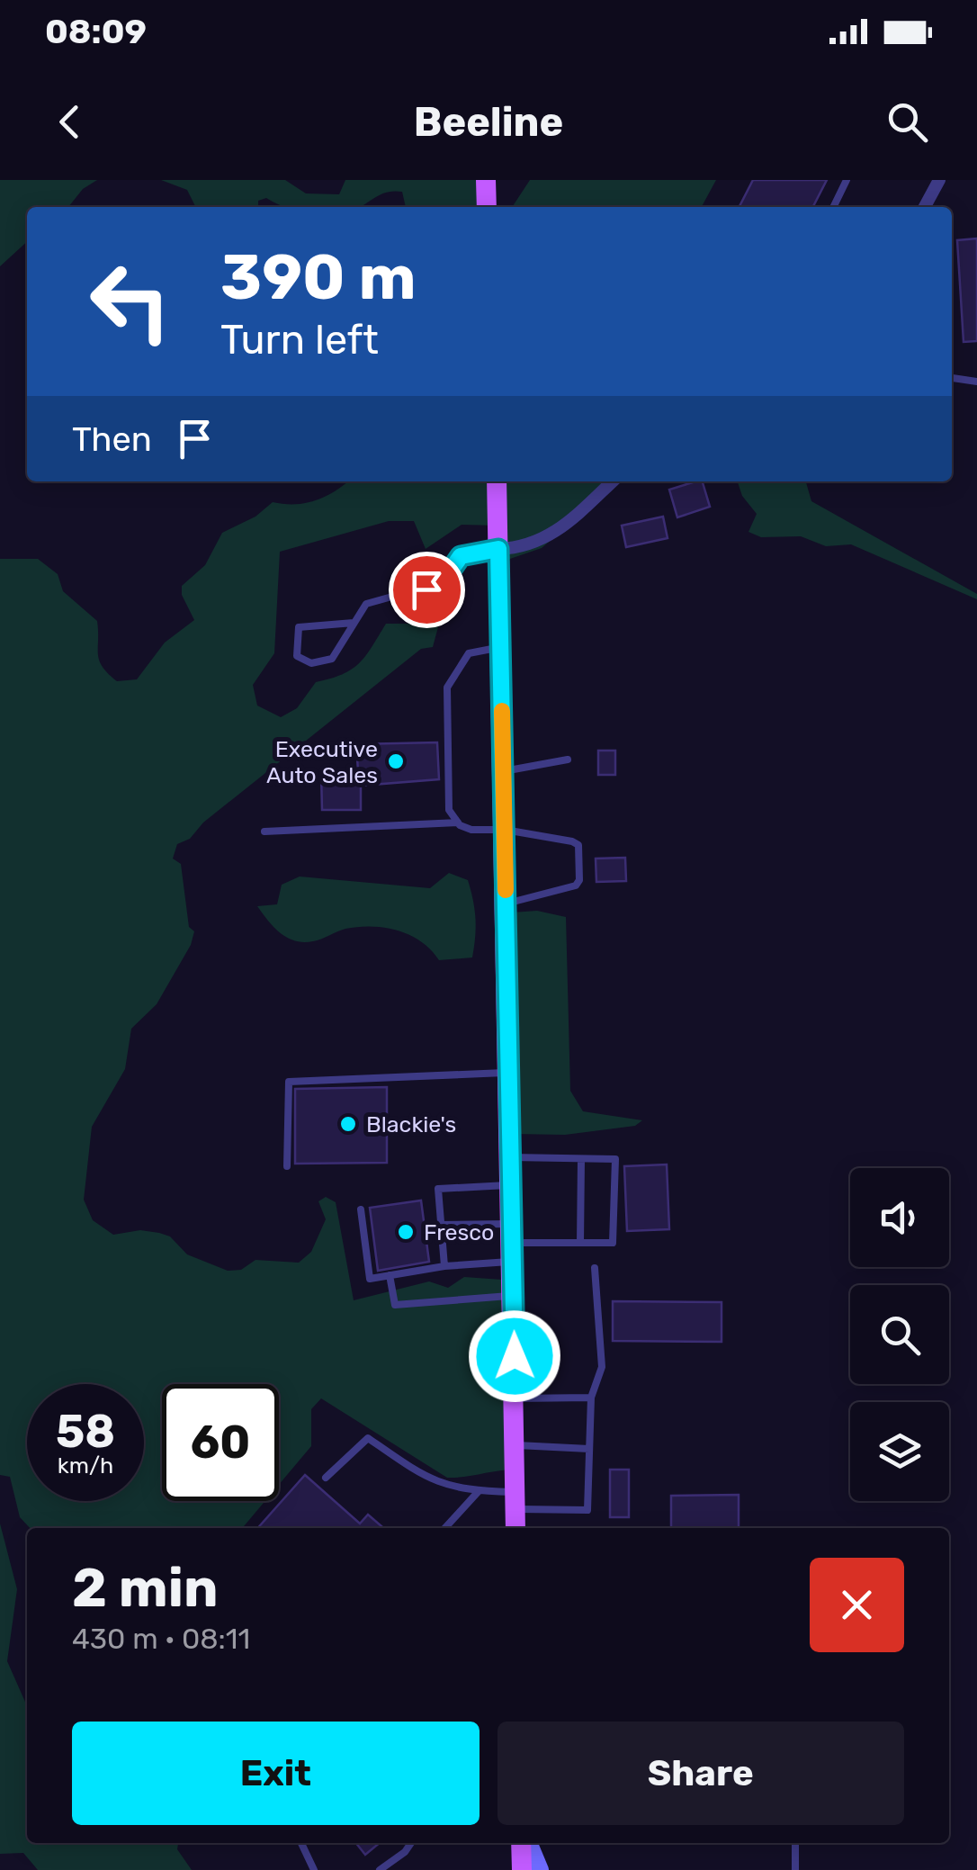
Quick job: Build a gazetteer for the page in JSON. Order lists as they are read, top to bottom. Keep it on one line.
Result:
{"places":["Executive Auto Sales","Blackie's","Fresco"],"page":{"status":"08:09","header":"Beeline","turn":["390 m","Turn left"],"then":"Then","speed":"58 km/h","limit":"60","heading":["2 min","430 m · 08:11"],"buttons":["Exit","Share"]}}
